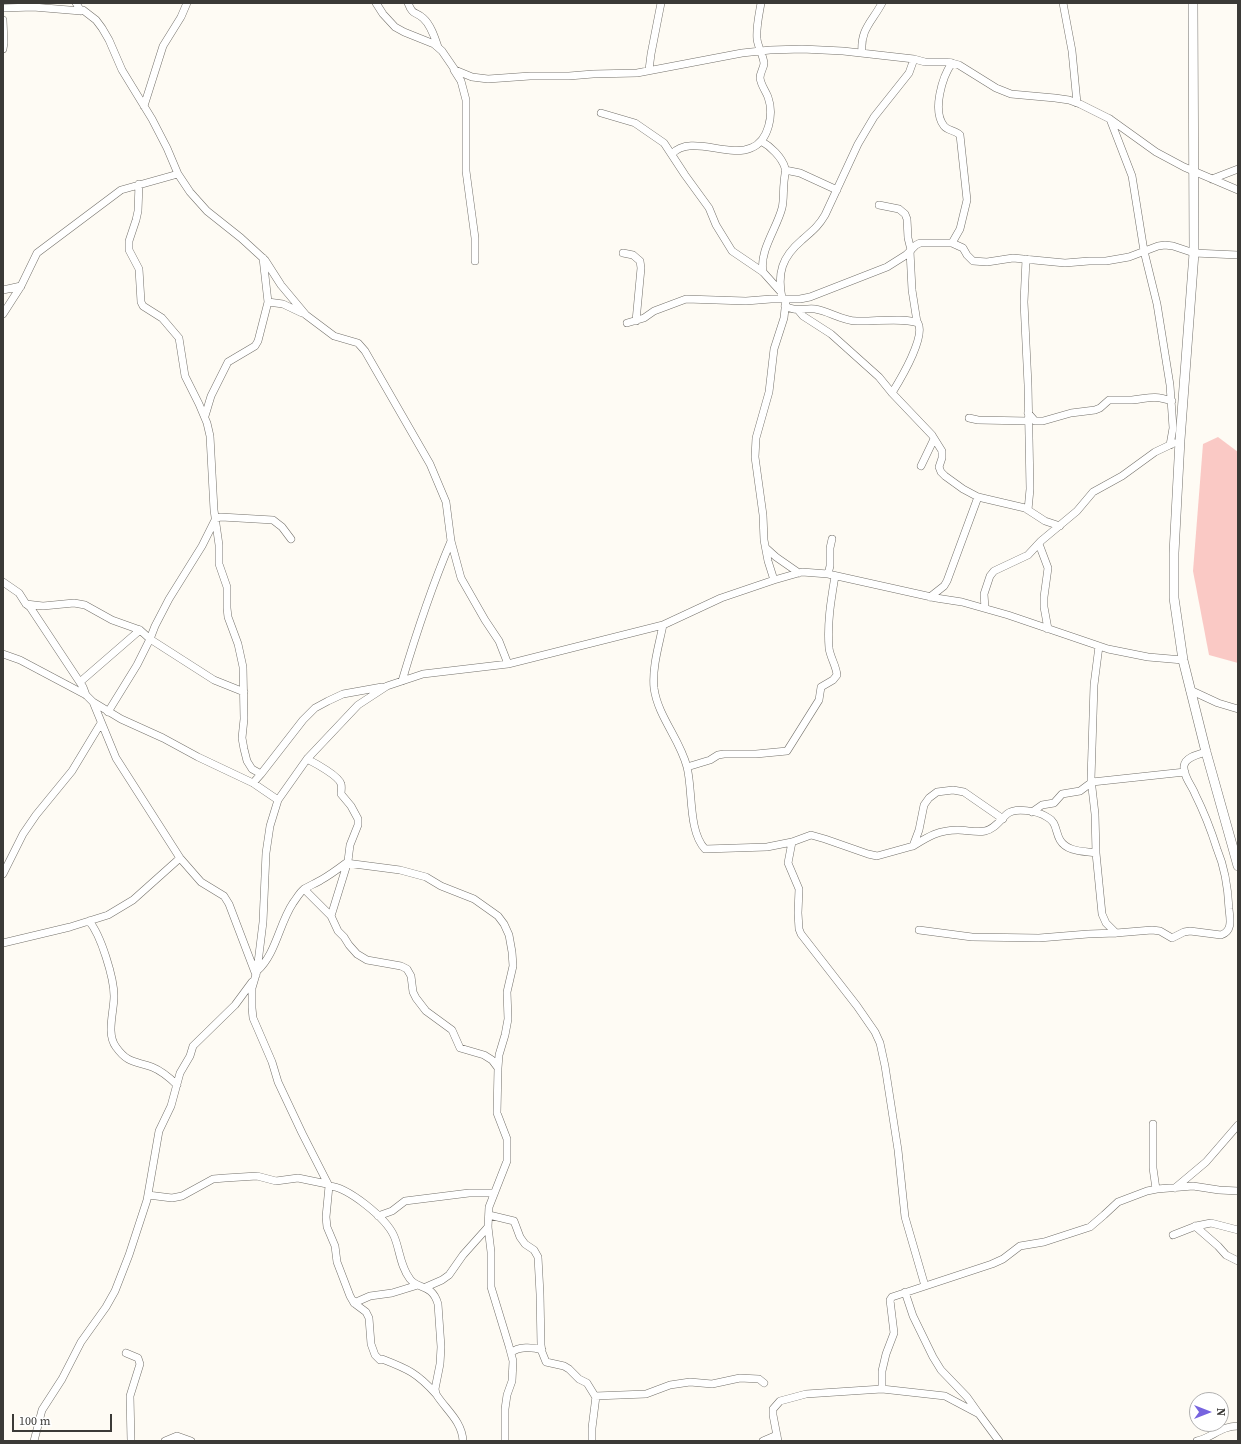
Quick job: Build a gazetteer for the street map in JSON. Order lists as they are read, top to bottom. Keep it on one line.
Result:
{"scale_bar":"100 m","north":"right"}
